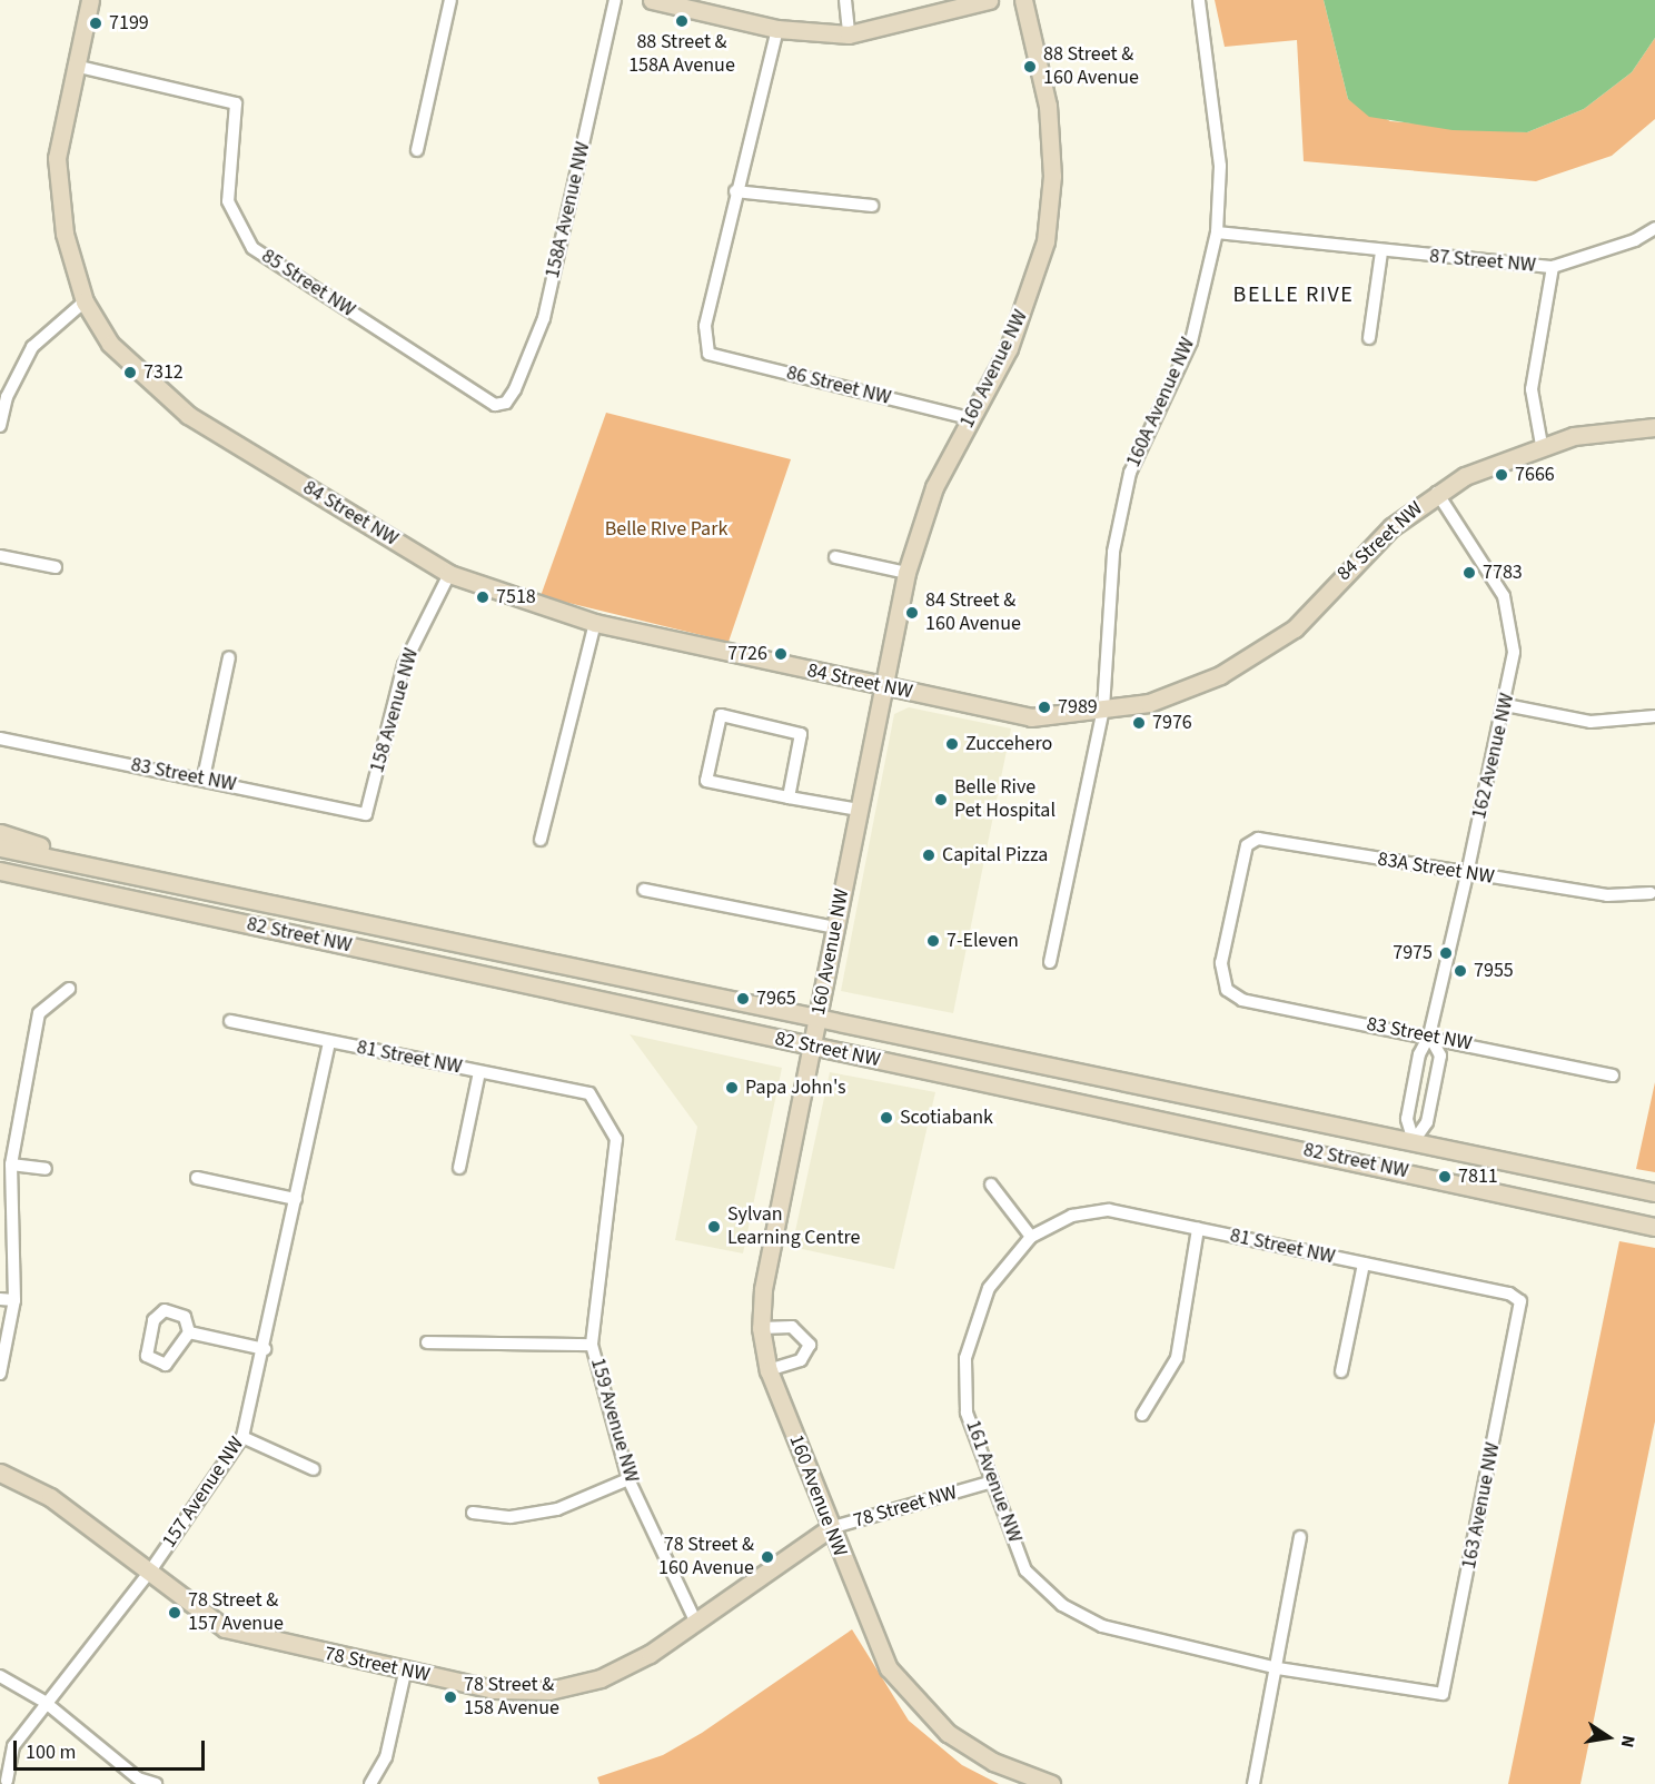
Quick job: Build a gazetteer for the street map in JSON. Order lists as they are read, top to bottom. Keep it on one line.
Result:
{"streets":{"street":["158A Avenue NW","87 Street NW","85 Street NW","160 Avenue NW","86 Street NW","160A Avenue NW","84 Street NW","158 Avenue NW","162 Avenue NW","83 Street NW","83A Street NW","82 Street NW","81 Street NW","159 Avenue NW","161 Avenue NW","157 Avenue NW","163 Avenue NW","78 Street NW"]},"crossings":[["158A Avenue NW","85 Street NW"],["87 Street NW","160A Avenue NW"],["85 Street NW","84 Street NW"],["160 Avenue NW","86 Street NW"],["160 Avenue NW","84 Street NW"],["160 Avenue NW","82 Street NW"],["160 Avenue NW","78 Street NW"],["160A Avenue NW","84 Street NW"],["84 Street NW","158 Avenue NW"],["84 Street NW","162 Avenue NW"],["158 Avenue NW","83 Street NW"],["162 Avenue NW","83 Street NW"],["162 Avenue NW","83A Street NW"],["162 Avenue NW","82 Street NW"],["83 Street NW","83A Street NW"],["81 Street NW","159 Avenue NW"],["81 Street NW","161 Avenue NW"],["81 Street NW","157 Avenue NW"],["81 Street NW","163 Avenue NW"],["159 Avenue NW","78 Street NW"],["161 Avenue NW","163 Avenue NW"],["161 Avenue NW","78 Street NW"],["157 Avenue NW","78 Street NW"]],"districts":["BELLE RIVE"],"parks":["Belle RIve Park"],"places":["88 Street & 158A Avenue","7199","88 Street & 160 Avenue","7312","7666","7783","7518","84 Street & 160 Avenue","7726","7989","7976","Zuccehero","Belle Rive Pet Hospital","Capital Pizza","7-Eleven","7975","7955","7965","Papa John's","Scotiabank","7811","Sylvan Learning Centre","78 Street & 160 Avenue","78 Street & 157 Avenue","78 Street & 158 Avenue"],"scale_bar":"100 m","north":"right"}
